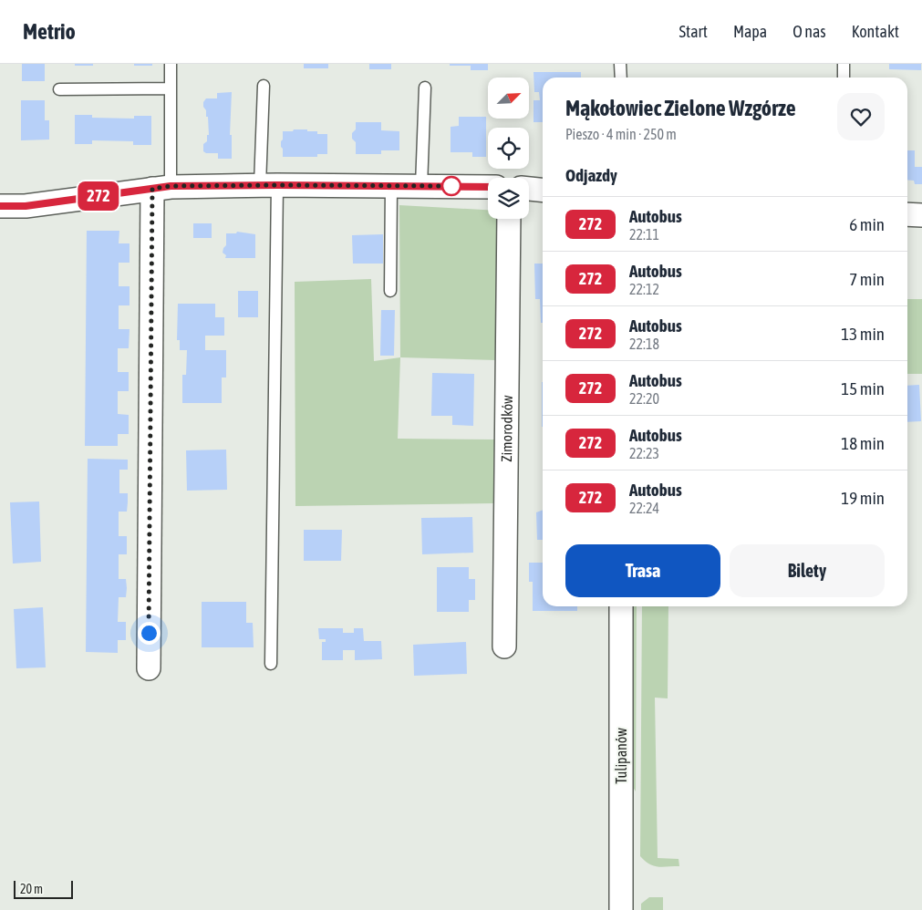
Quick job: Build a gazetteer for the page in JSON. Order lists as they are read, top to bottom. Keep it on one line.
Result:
{"streets":{"street":["Zimorodków","Tulipanów"]},"lines":["bus line 272"],"scale_bar":"20 m","north":"top right","page":{"header":"Metrio","nav":["Start","Mapa","O nas","Kontakt"],"on_map":"272","heading":[["Mąkołowiec Zielone Wzgórze","Pieszo · 4 min · 250 m"],"Odjazdy"],"list":[{"mark":"272","name":"Autobus","note":"22:11","value":"6 min"},{"mark":"272","name":"Autobus","note":"22:12","value":"7 min"},{"mark":"272","name":"Autobus","note":"22:18","value":"13 min"},{"mark":"272","name":"Autobus","note":"22:20","value":"15 min"},{"mark":"272","name":"Autobus","note":"22:23","value":"18 min"},{"mark":"272","name":"Autobus","note":"22:24","value":"19 min"}],"buttons":["Trasa","Bilety"],"scale":"20 m"}}
